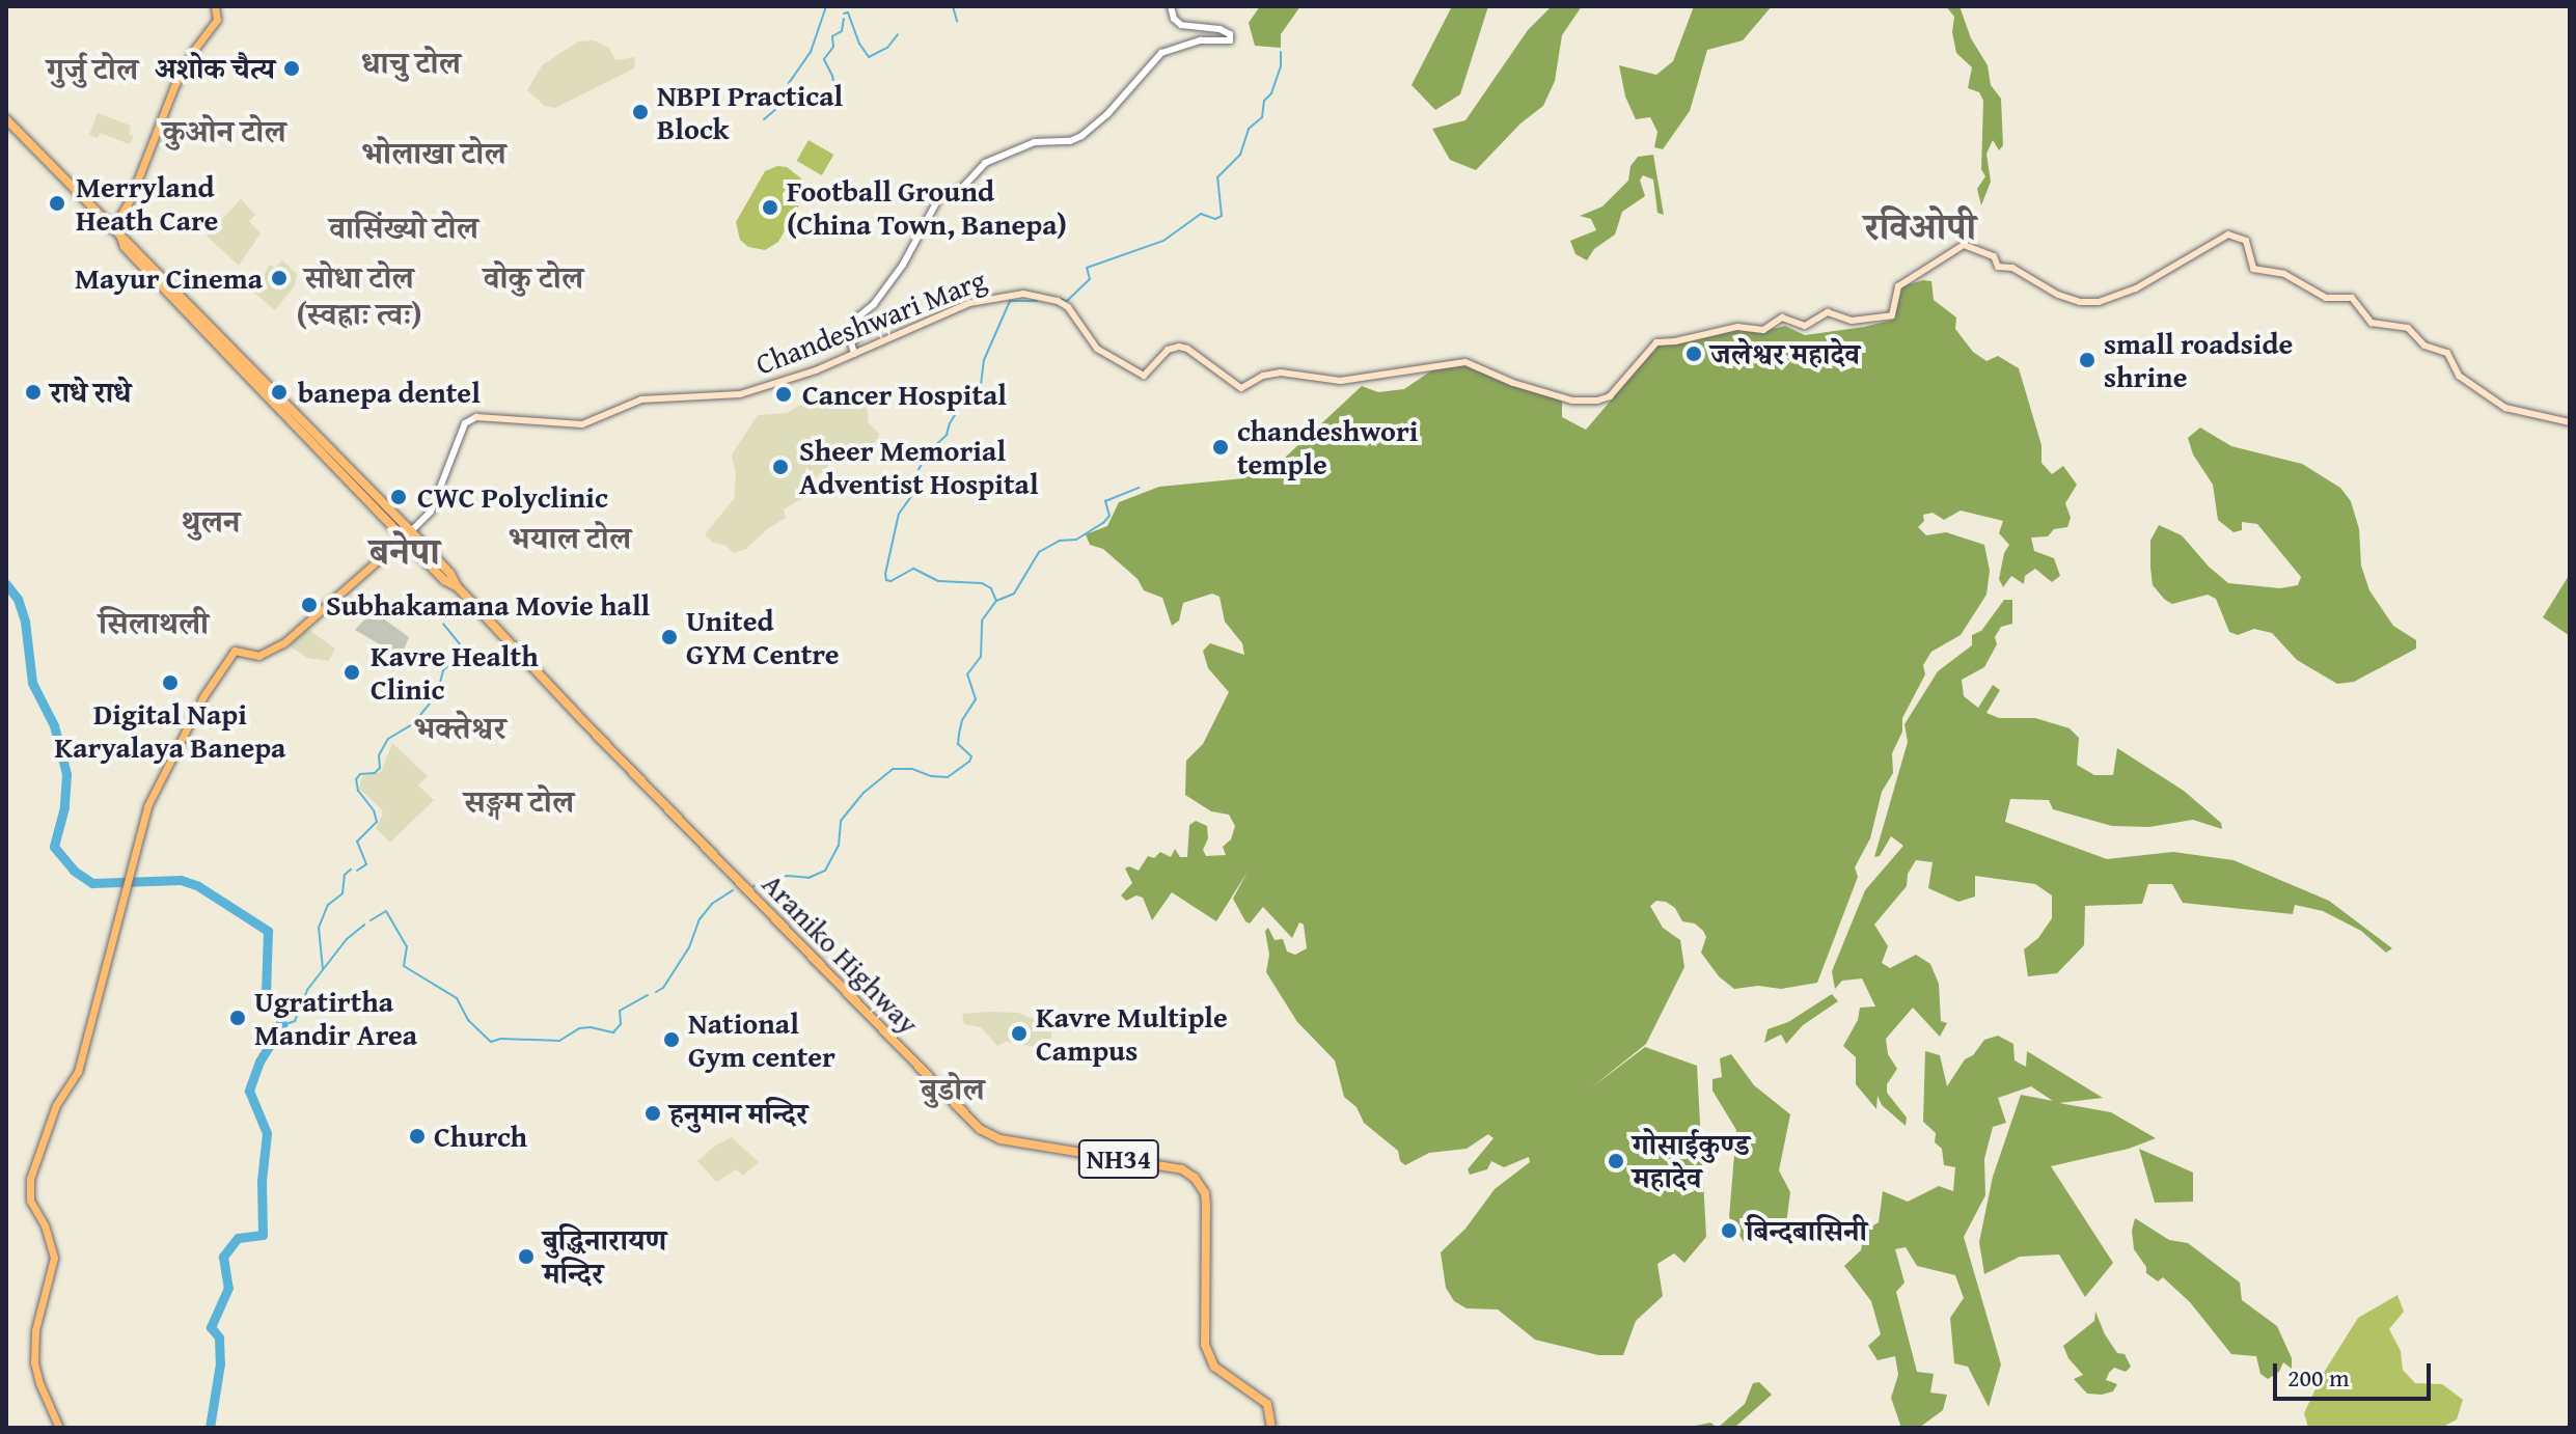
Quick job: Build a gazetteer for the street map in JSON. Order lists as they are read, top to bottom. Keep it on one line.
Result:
{"streets":{"highway":["Araniko Highway","NH34"],"main road":["Chandeshwari Marg"]},"crossings":[["Chandeshwari Marg","Araniko Highway"]],"districts":["धाचु टोल","गुर्जु टोल","कुओन टोल","भोलाखा टोल","रविओपी","वासिंख्यो टोल","सोधा टोल (स्वह्राः त्वः)","वोकु टोल","थुलन","भयाल टोल","बनेपा","सिलाथली","भक्तेश्वर","सङ्गम टोल","बुडोल"],"places":["अशोक चैत्य","NBPI Practical Block","Merryland Heath Care","Football Ground (China Town, Banepa)","Mayur Cinema","जलेश्वर महादेव","small roadside shrine","राधे राधे","banepa dentel","Cancer Hospital","chandeshwori temple","Sheer Memorial Adventist Hospital","CWC Polyclinic","Subhakamana Movie hall","United GYM Centre","Kavre Health Clinic","Digital Napi Karyalaya Banepa","Ugratirtha Mandir Area","Kavre Multiple Campus","National Gym center","हनुमान मन्दिर","Church","गोसाईकुण्ड महादेव","बिन्दबासिनी","बुद्धिनारायण मन्दिर"],"scale_bar":"200 m"}
